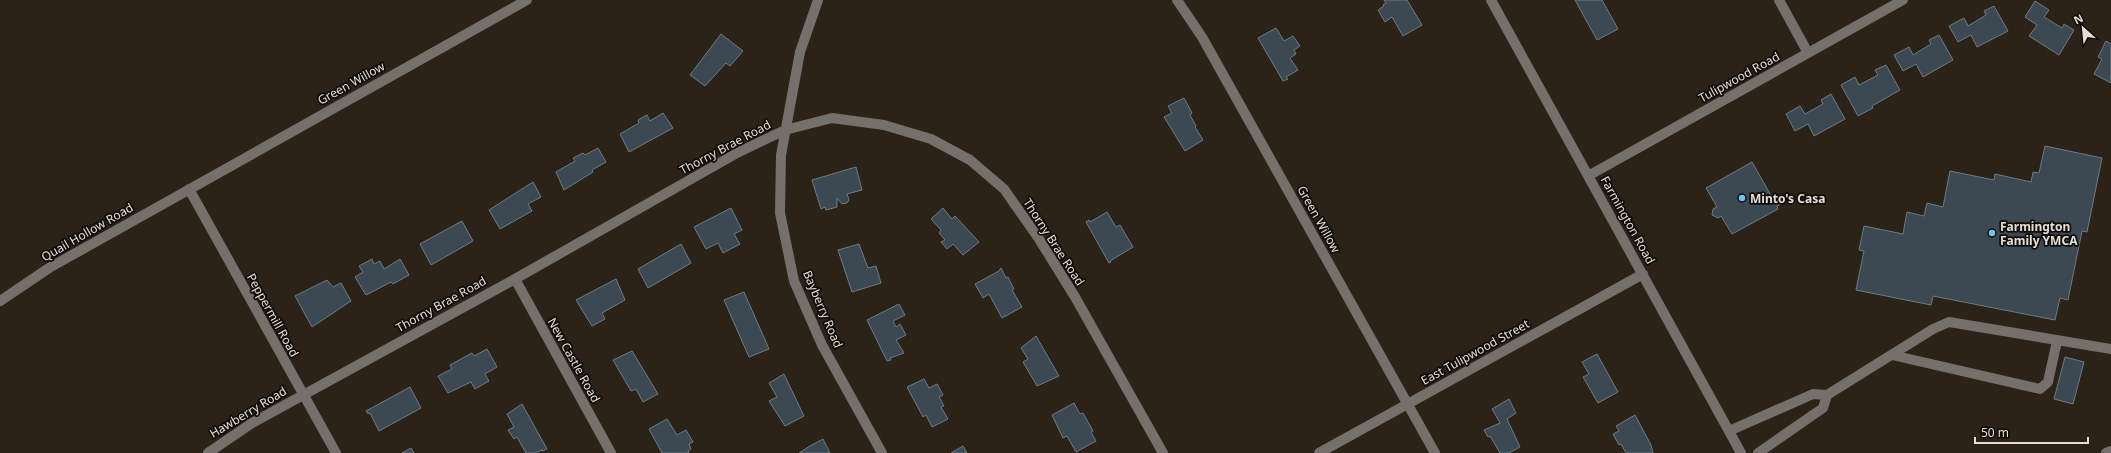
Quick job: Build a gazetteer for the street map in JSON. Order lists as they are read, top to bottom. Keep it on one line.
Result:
{"streets":{"street":["Tulipwood Road","Green Willow","Thorny Brae Road","Farmington Road","Quail Hollow Road","Bayberry Road","Peppermill Road","East Tulipwood Street","New Castle Road","Hawberry Road"]},"crossings":[["Tulipwood Road","Farmington Road"],["Green Willow","Quail Hollow Road"],["Green Willow","Peppermill Road"],["Green Willow","East Tulipwood Street"],["Thorny Brae Road","Bayberry Road"],["Thorny Brae Road","Peppermill Road"],["Thorny Brae Road","New Castle Road"],["Thorny Brae Road","Hawberry Road"],["Farmington Road","East Tulipwood Street"],["Quail Hollow Road","Peppermill Road"],["Peppermill Road","Hawberry Road"]],"places":["Minto's Casa","Farmington Family YMCA"],"scale_bar":"50 m","north":"top left"}
